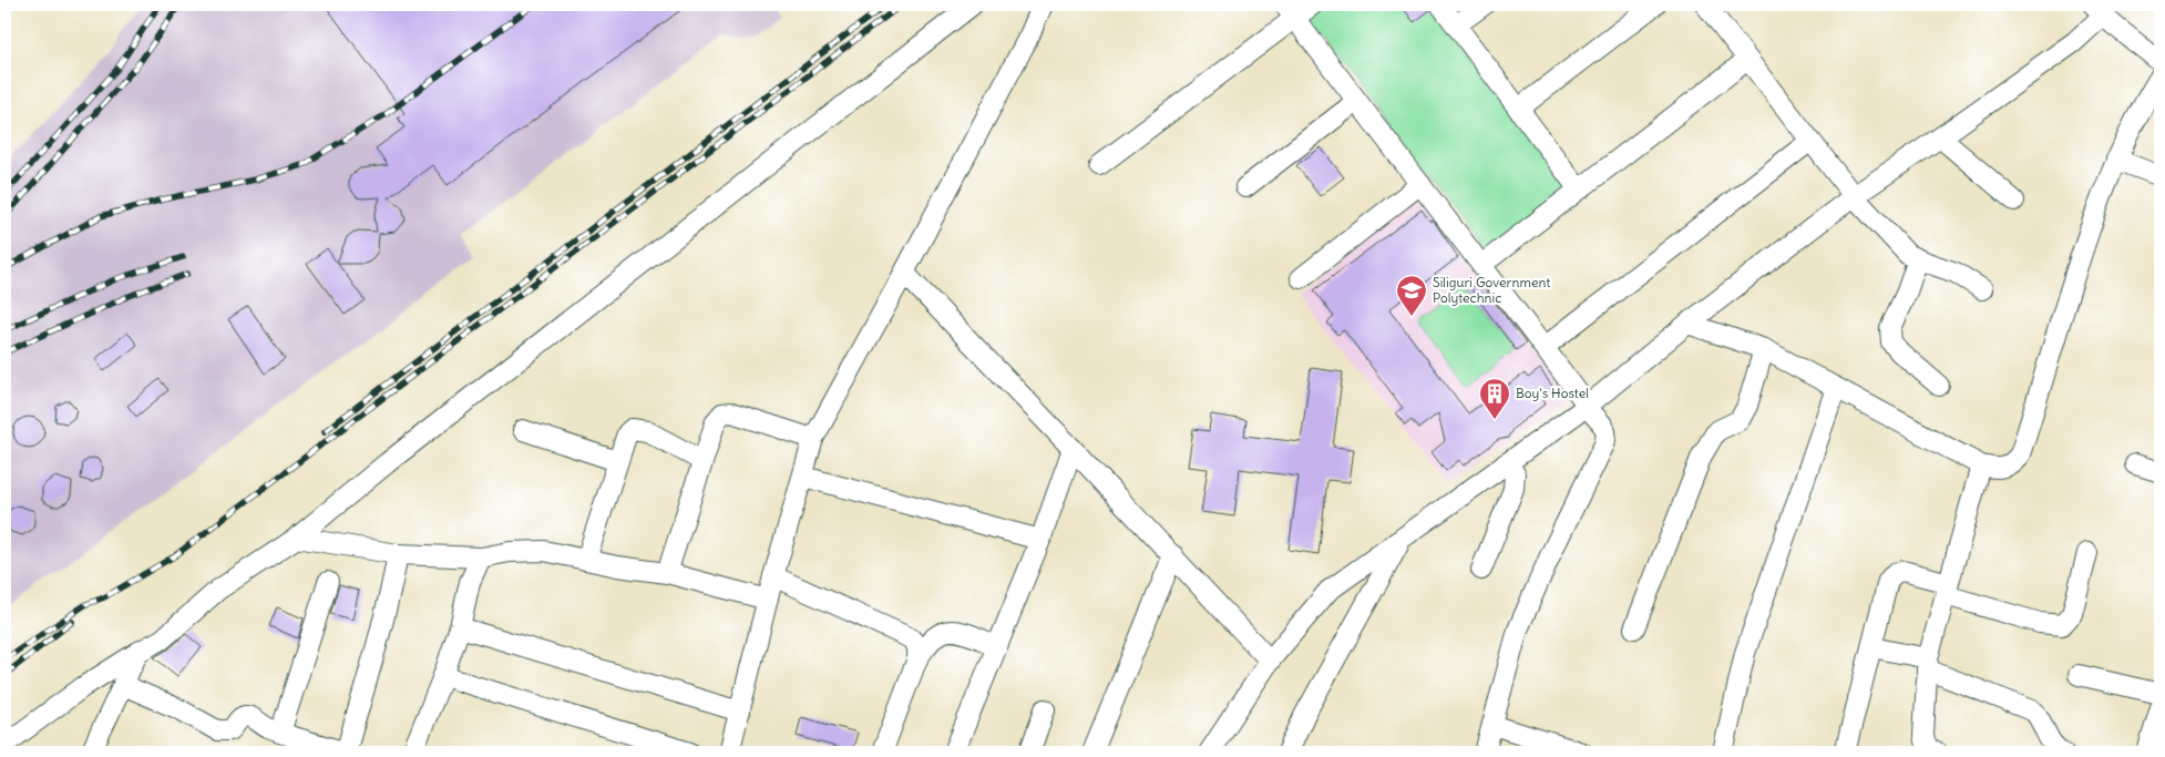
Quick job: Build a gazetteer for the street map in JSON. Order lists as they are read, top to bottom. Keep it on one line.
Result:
{"places":{"school or university":["Siliguri Government Polytechnic"],"building":["Boy's Hostel"]}}
